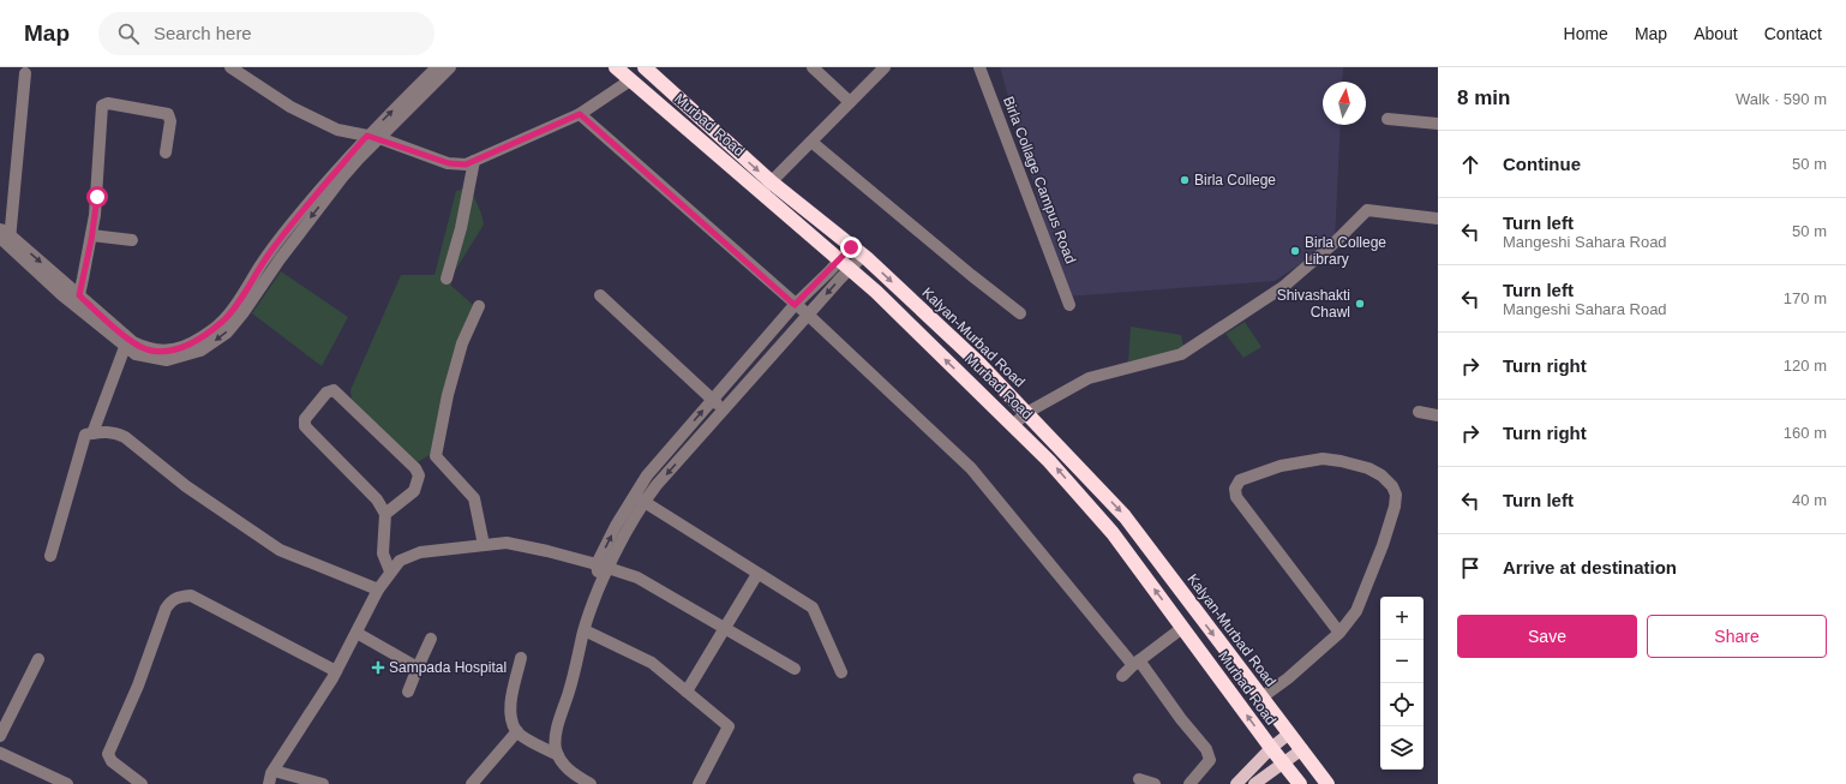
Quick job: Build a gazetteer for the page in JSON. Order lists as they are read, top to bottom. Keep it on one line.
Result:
{"streets":{"highway":["Murbad Road","Kalyan-Murbad Road"],"street":["Birla Collage Campus Road"]},"crossings":[["Murbad Road","Kalyan-Murbad Road"]],"one_way":["Murbad Road","Kalyan-Murbad Road"],"places":{"other":["Birla College","Birla College Library","Shivashakti Chawl"],"health":["Sampada Hospital"]},"north":"top","page":{"header":"Map","search":"Search here","nav":["Home","Map","About","Contact"],"heading":["8 min","Walk · 590 m"],"list":[["Continue","50 m"],["Turn left","Mangeshi Sahara Road","50 m"],["Turn left","Mangeshi Sahara Road","170 m"],["Turn right","120 m"],["Turn right","160 m"],["Turn left","40 m"],"Arrive at destination"],"map_buttons":["+","−"],"buttons":["Save","Share"]}}
